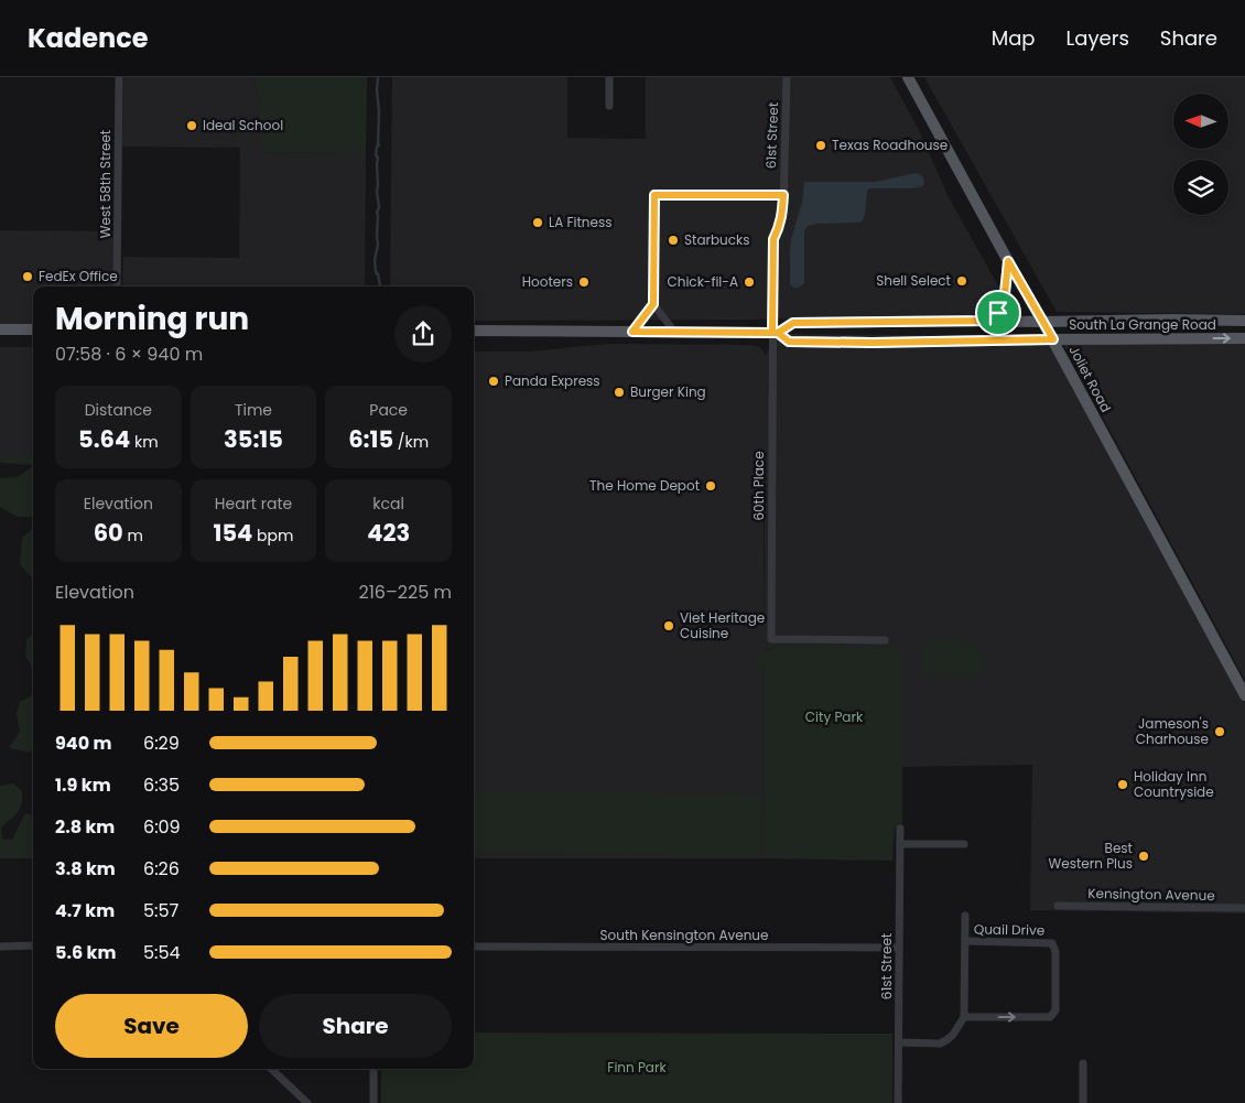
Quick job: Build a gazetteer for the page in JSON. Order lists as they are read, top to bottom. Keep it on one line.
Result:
{"streets":{"main road":["South La Grange Road","Joliet Road"],"street":["61st Street","West 58th Street","60th Place","Kensington Avenue","Quail Drive","South Kensington Avenue"]},"crossings":[["61st Street","South La Grange Road"],["61st Street","60th Place"],["61st Street","South Kensington Avenue"],["South La Grange Road","Joliet Road"],["South La Grange Road","60th Place"]],"parks":["City Park","Finn Park"],"places":["Ideal School","Texas Roadhouse","LA Fitness","Starbucks","FedEx Office","Shell Select","Hooters","Chick-fil-A","Panda Express","Burger King","The Home Depot","Viet Heritage Cuisine","Jameson's Charhouse","Holiday Inn Countryside","Best Western Plus"],"north":"left","page":{"header":"Kadence","nav":["Map","Layers","Share"],"heading":["Morning run","07:58 · 6 × 940 m"],"stats":[["Distance","5.64 km"],["Time","35:15"],["Pace","6:15 /km"],["Elevation","60 m"],["Heart rate","154 bpm"],["kcal","423"]],"chart":["Elevation","216–225 m"],"list":[{"name":"940 m","note":"6:29"},{"name":"1.9 km","note":"6:35"},{"name":"2.8 km","note":"6:09"},{"name":"3.8 km","note":"6:26"},{"name":"4.7 km","note":"5:57"},{"name":"5.6 km","note":"5:54"}],"buttons":["Save","Share"]}}
